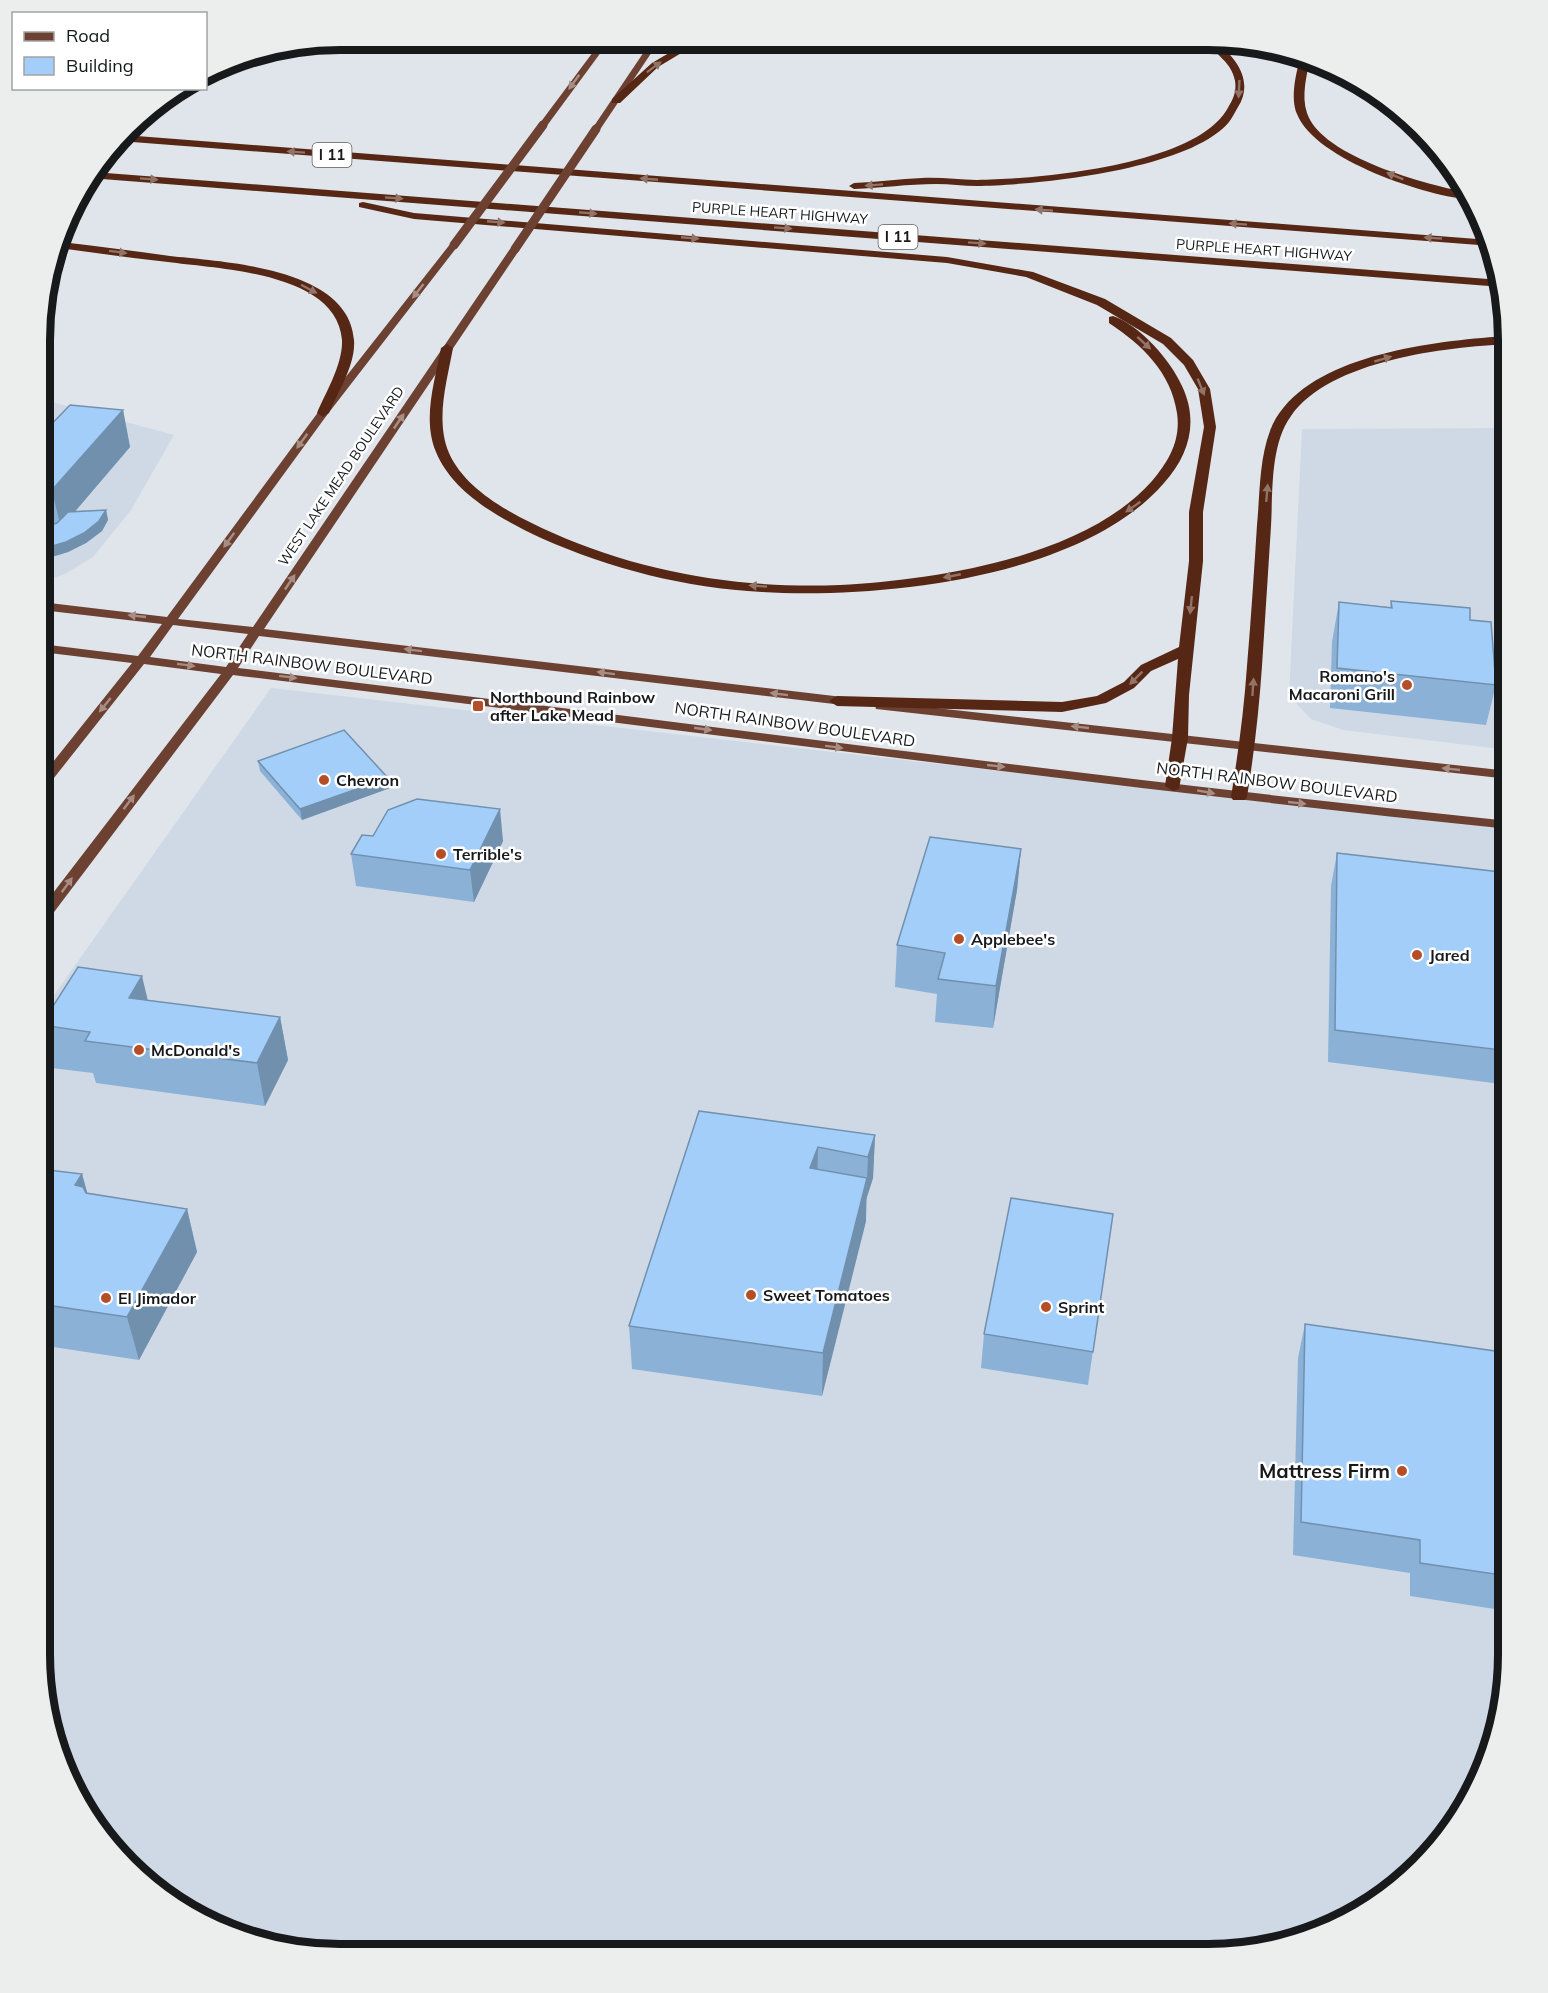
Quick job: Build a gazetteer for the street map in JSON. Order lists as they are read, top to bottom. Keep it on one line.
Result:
{"streets":{"highway":["I 11","PURPLE HEART HIGHWAY"],"main road":["WEST LAKE MEAD BOULEVARD","NORTH RAINBOW BOULEVARD"]},"crossings":[["WEST LAKE MEAD BOULEVARD","NORTH RAINBOW BOULEVARD"]],"places":{"other":["Romano's Macaroni Grill","Chevron","Terrible's","Applebee's","Jared","McDonald's","Sweet Tomatoes","El Jimador","Sprint","Mattress Firm"],"transit":["Northbound Rainbow after Lake Mead"]},"legend":["Road","Building"]}
